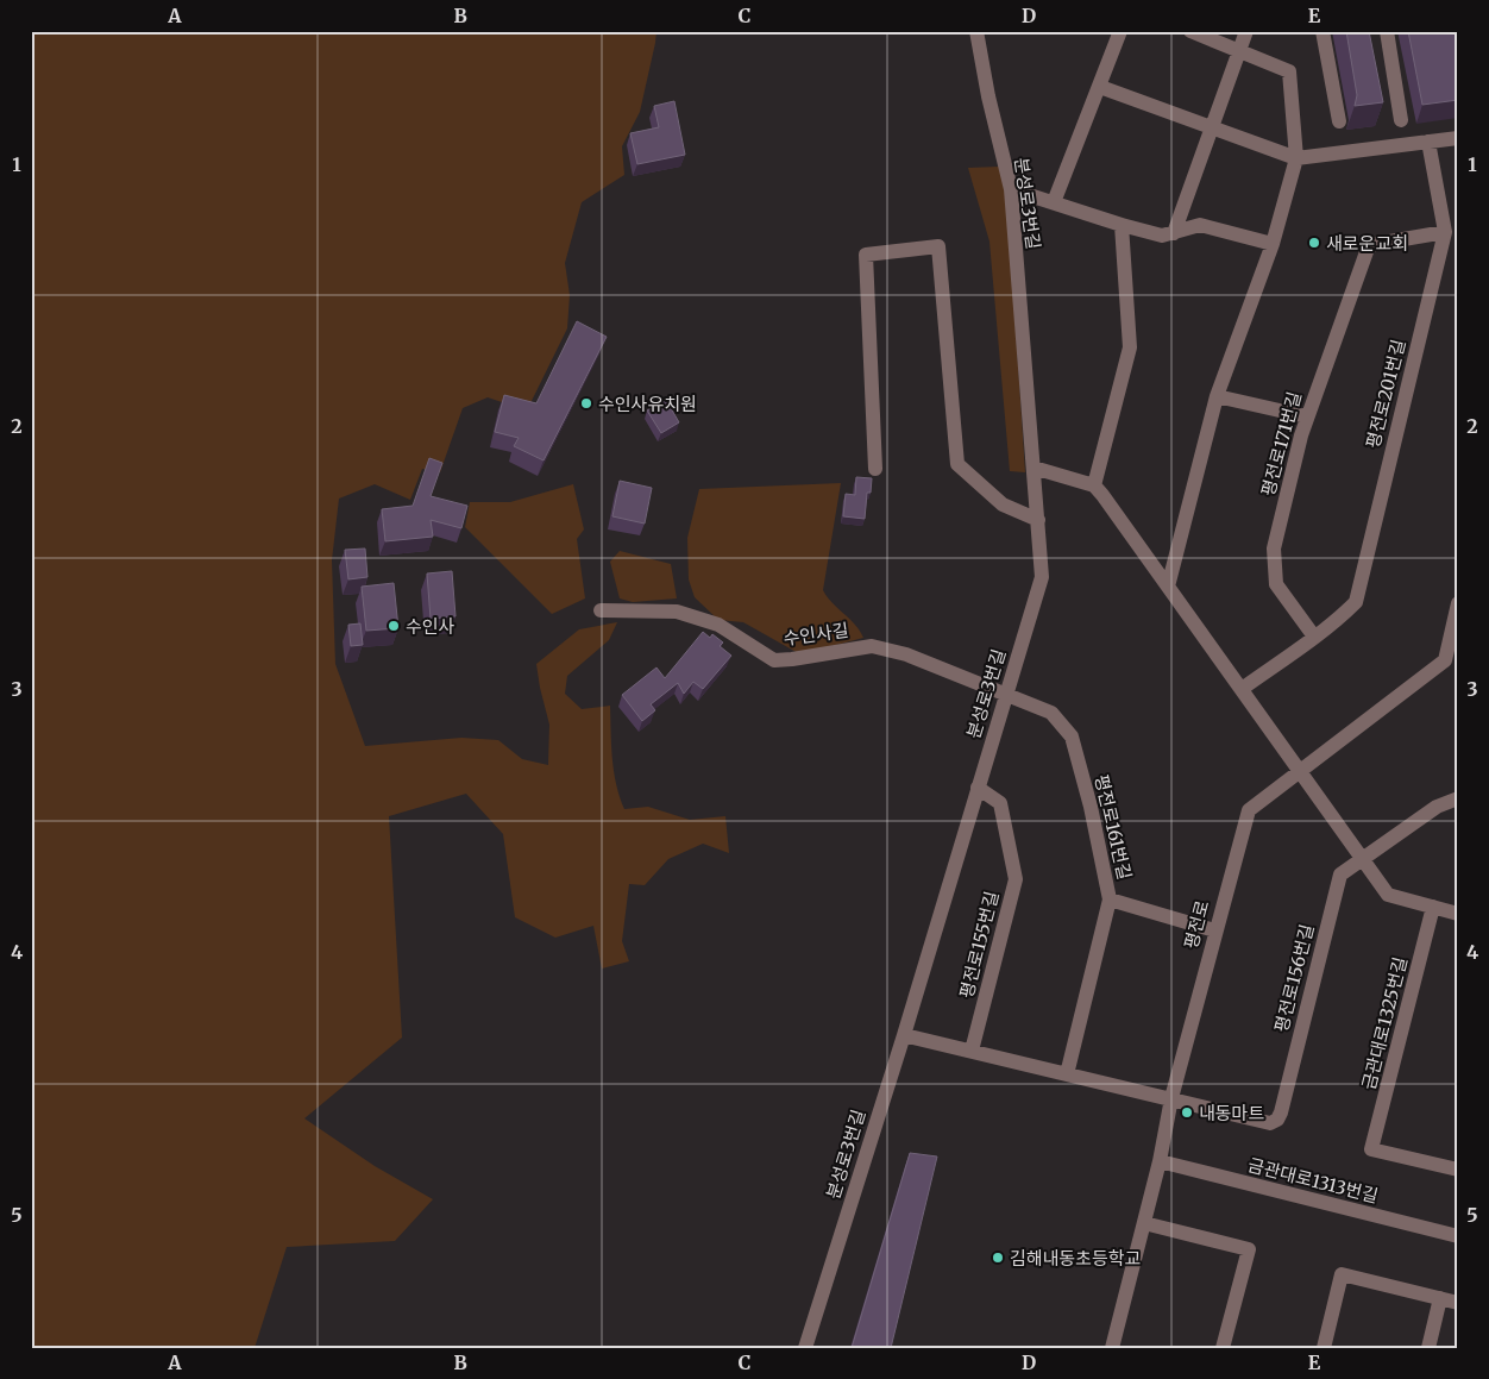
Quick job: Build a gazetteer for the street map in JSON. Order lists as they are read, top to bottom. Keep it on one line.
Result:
{"streets":{"street":["분성로3번길","평전로201번길","평전로171번길","수인사길","평전로161번길","평전로","평전로155번길","평전로156번길","금관대로1325번길","금관대로1313번길"]},"crossings":[["분성로3번길","수인사길"],["분성로3번길","평전로161번길"],["분성로3번길","평전로155번길"],["평전로201번길","평전로171번길"],["수인사길","평전로161번길"],["평전로161번길","평전로"],["평전로","평전로156번길"],["평전로","금관대로1313번길"]],"places":["새로운교회","수인사유치원","수인사","내동마트","김해내동초등학교"],"grid":{"columns":["A","B","C","D","E"],"rows":["1","2","3","4","5"]}}
